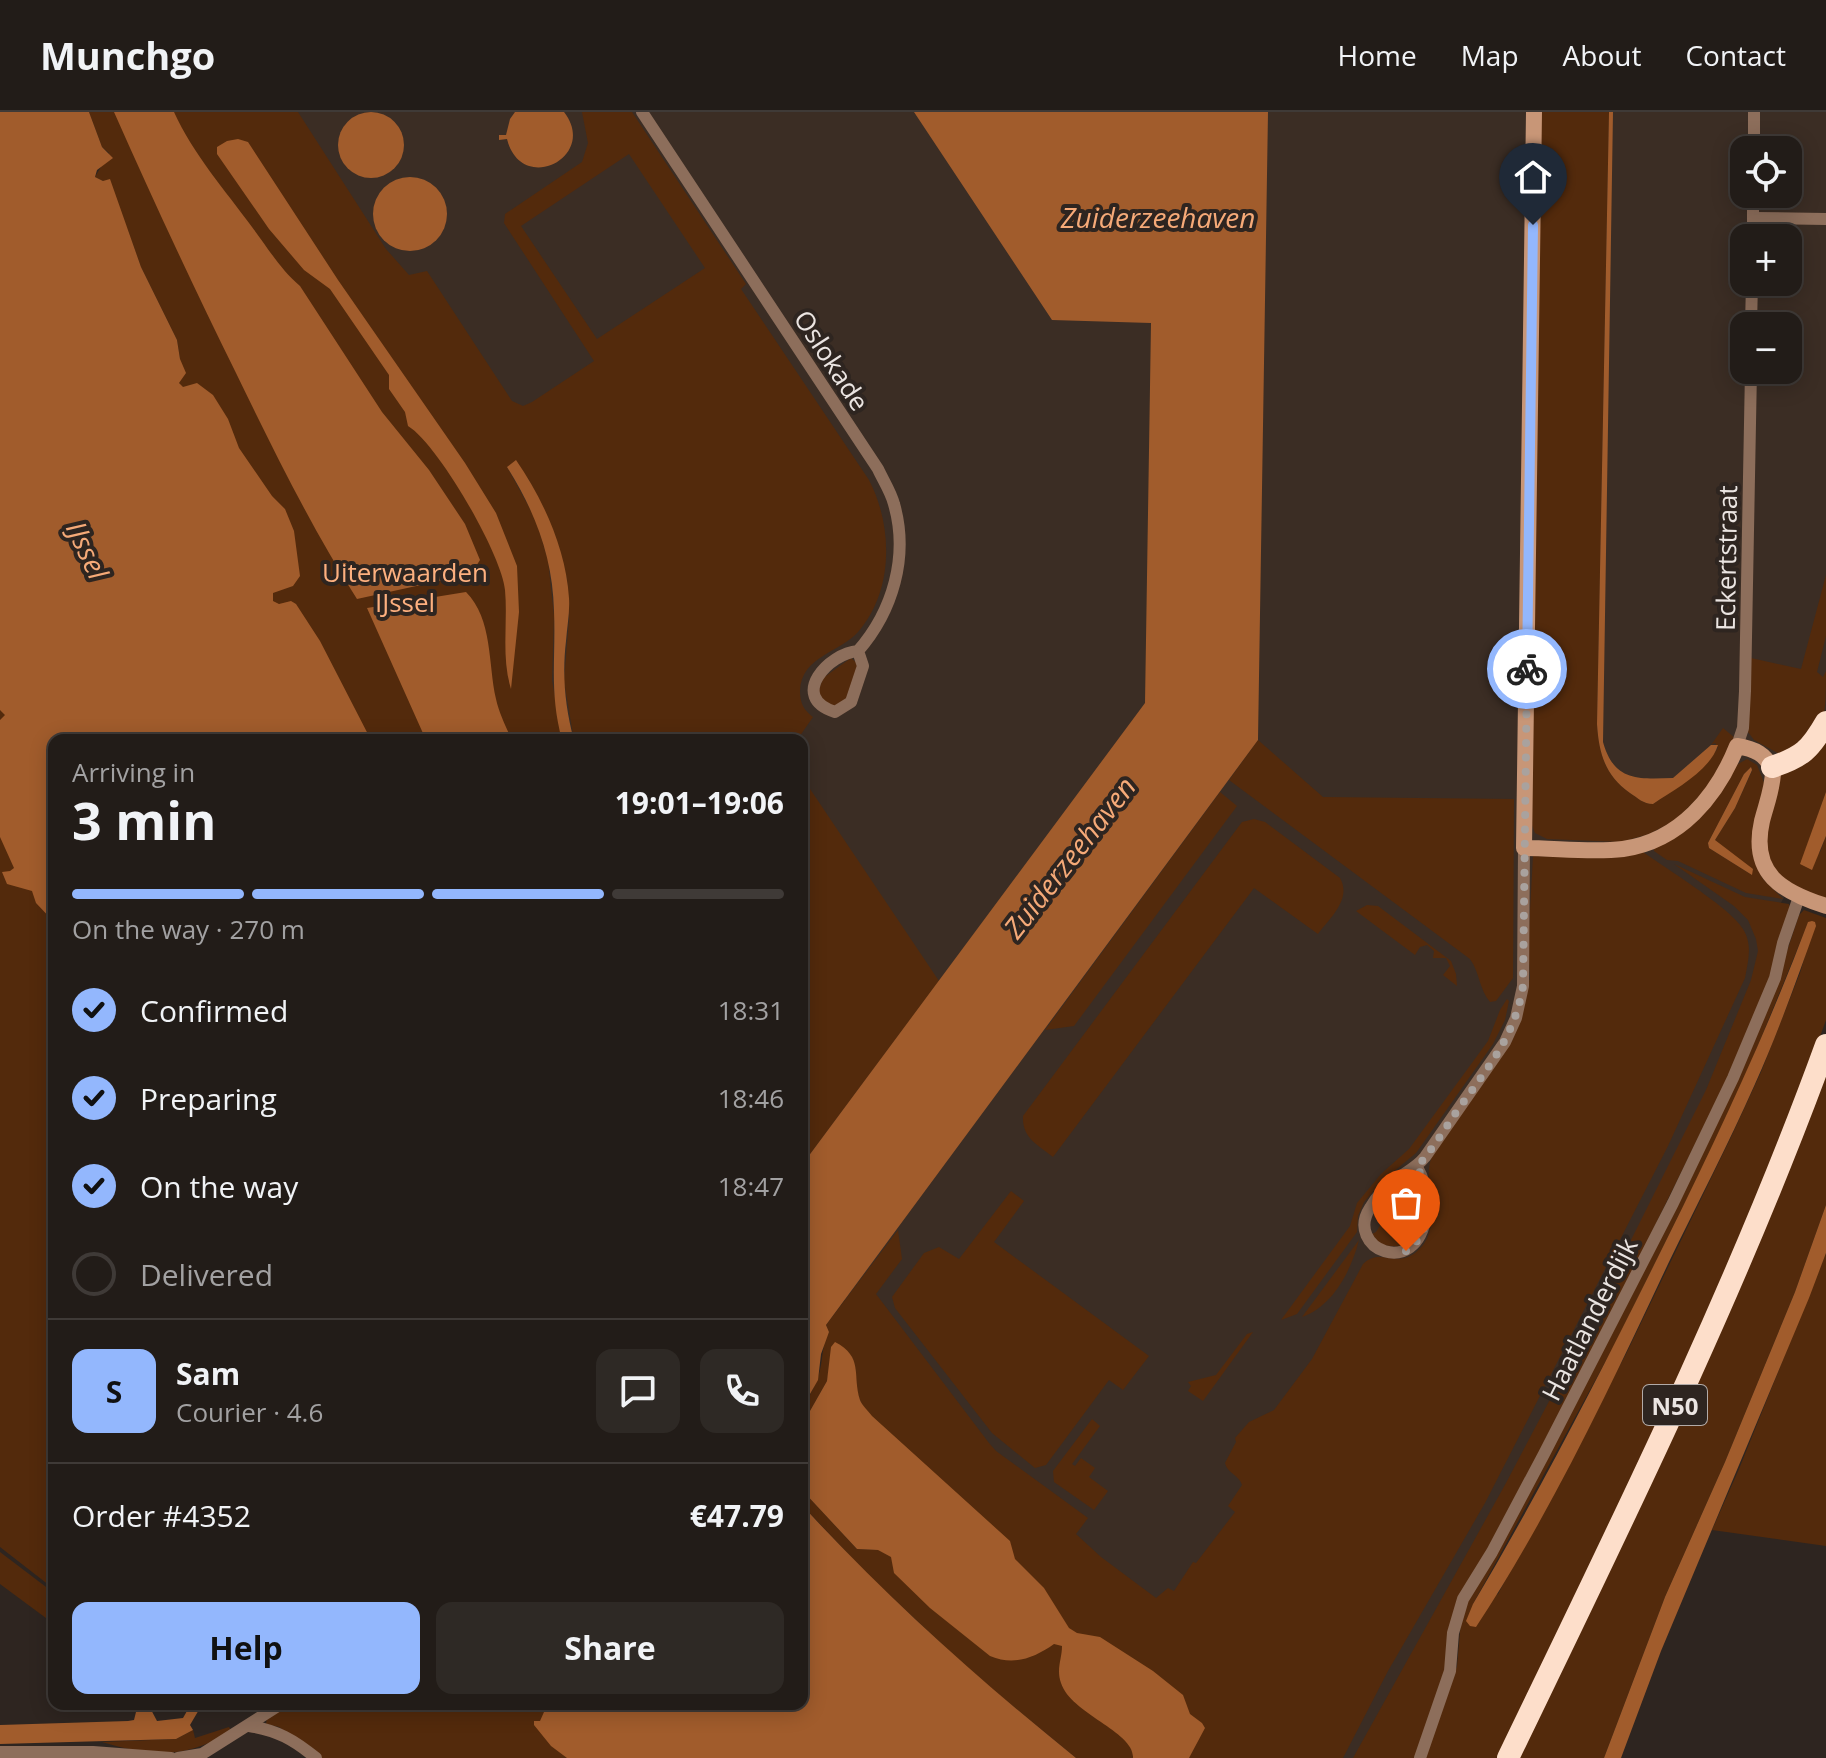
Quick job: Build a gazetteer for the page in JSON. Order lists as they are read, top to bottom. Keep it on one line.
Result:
{"streets":{"highway":["N50"],"street":["Oslokade","Eckertstraat","Haatlanderdijk"]},"water":["Zuiderzeehaven","IJssel"],"parks":["Uiterwaarden IJssel"],"page":{"header":"Munchgo","nav":["Home","Map","About","Contact"],"map_buttons":["+","−"],"heading":["3 min","Arriving in","19:01–19:06"],"panel":["Sam","Courier · 4.6","Order #4352","€47.79"],"bar":"On the way · 270 m","list":[["Confirmed","18:31"],["Preparing","18:46"],["On the way","18:47"],"Delivered"],"round":"S","buttons":["Help","Share"]}}
